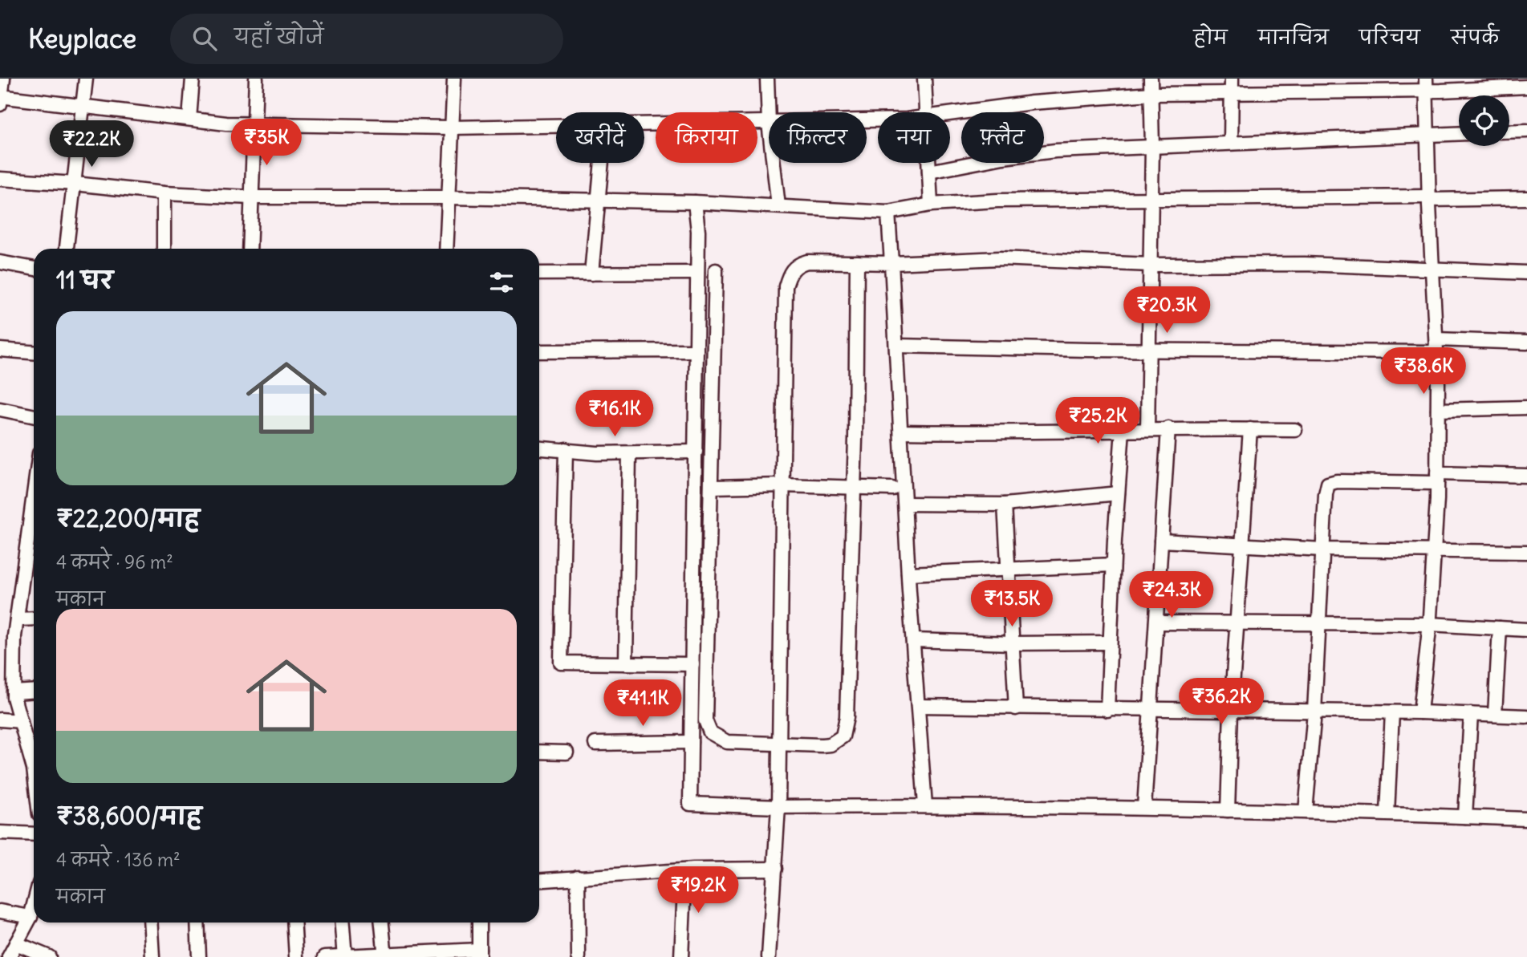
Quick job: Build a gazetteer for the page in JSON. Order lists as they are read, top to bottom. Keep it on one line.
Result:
{"page":{"header":"Keyplace","search":"यहाँ खोजें","nav":["होम","मानचित्र","परिचय","संपर्क"],"chip":["खरीदें","किराया","फ़िल्टर","नया","फ़्लैट"],"price":["₹35K","₹22.2K","₹20.3K","₹38.6K","₹16.1K","₹25.2K","₹24.3K","₹13.5K","₹36.2K","₹41.1K","₹19.2K"],"heading":"11 घर","list":[{"name":"₹22,200/माह","note":"4 कमरे · 96 m² · मकान"},{"name":"₹38,600/माह","note":"4 कमरे · 136 m² · मकान"}]}}
